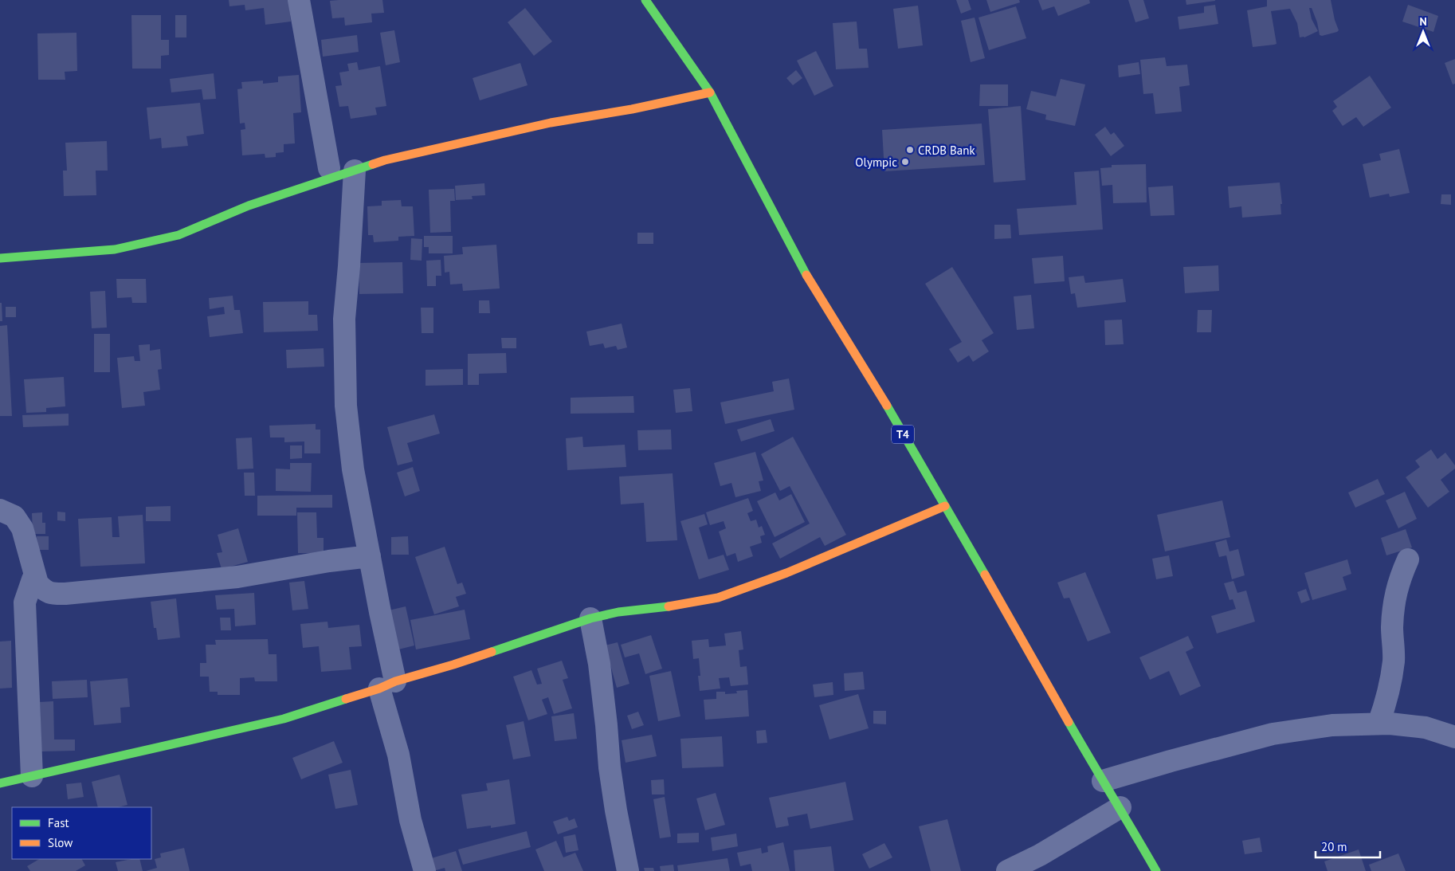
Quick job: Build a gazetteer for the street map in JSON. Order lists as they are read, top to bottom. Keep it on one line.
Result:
{"streets":{"main road":["T4"]},"places":["CRDB Bank","Olympic"],"legend":["Fast","Slow"],"scale_bar":"20 m","north":"top"}
